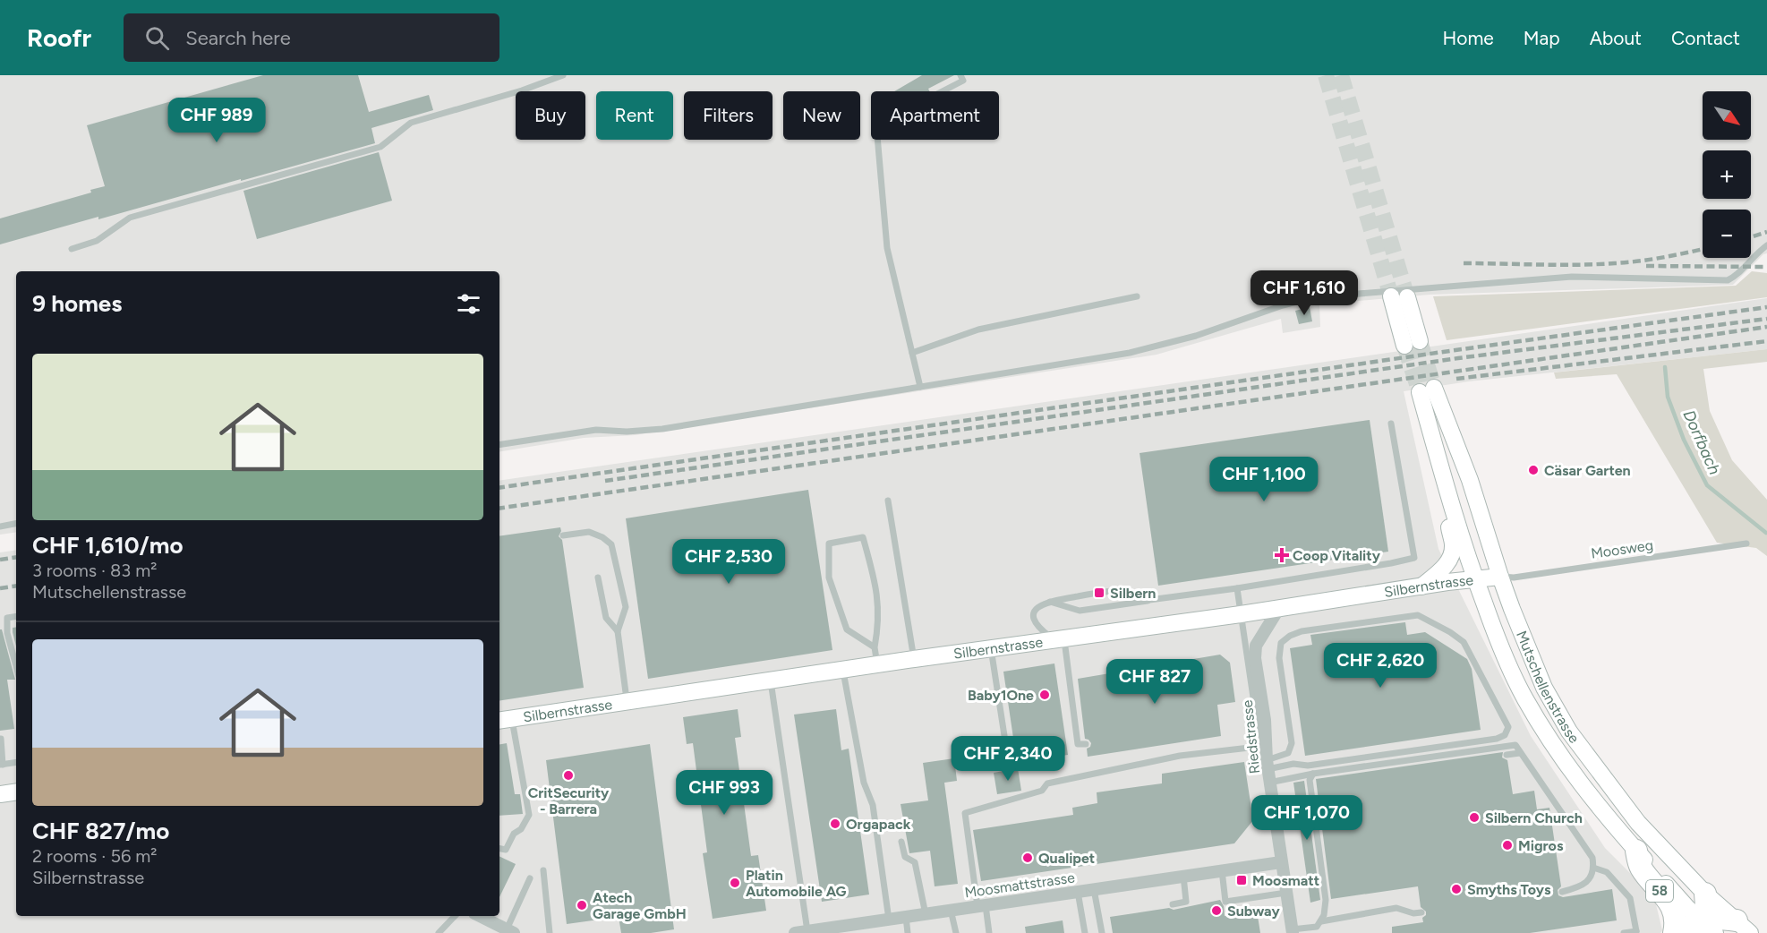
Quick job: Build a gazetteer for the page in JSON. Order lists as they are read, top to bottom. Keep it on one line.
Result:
{"streets":{"highway":["58"],"main road":["Silbernstrasse","Mutschellenstrasse"],"street":["Riedstrasse","Moosmattstrasse"],"lane":["Moosweg"]},"crossings":[["Moosweg","Silbernstrasse"],["Moosweg","Mutschellenstrasse"],["Silbernstrasse","Mutschellenstrasse"],["Silbernstrasse","Riedstrasse"],["Mutschellenstrasse","58"],["Riedstrasse","Moosmattstrasse"]],"water":["Dorfbach"],"places":{"other":["Cäsar Garten","Baby1One","CritSecurity - Barrera","Silbern Church","Orgapack","Migros","Qualipet","Platin Automobile AG","Smyths Toys","Atech Garage GmbH","Subway"],"health":["Coop Vitality"],"transit":["Silbern","Moosmatt"]},"north":"bottom right","page":{"header":"Roofr","search":"Search here","nav":["Home","Map","About","Contact"],"map_buttons":["+","−"],"chip":["Buy","Rent","Filters","New","Apartment"],"price":["CHF 989","CHF 1,610","CHF 1,100","CHF 2,530","CHF 2,620","CHF 827","CHF 2,340","CHF 993","CHF 1,070"],"heading":"9 homes","list":[{"name":"CHF 1,610/mo","note":"3 rooms · 83 m² · Mutschellenstrasse"},{"name":"CHF 827/mo","note":"2 rooms · 56 m² · Silbernstrasse"}]}}
